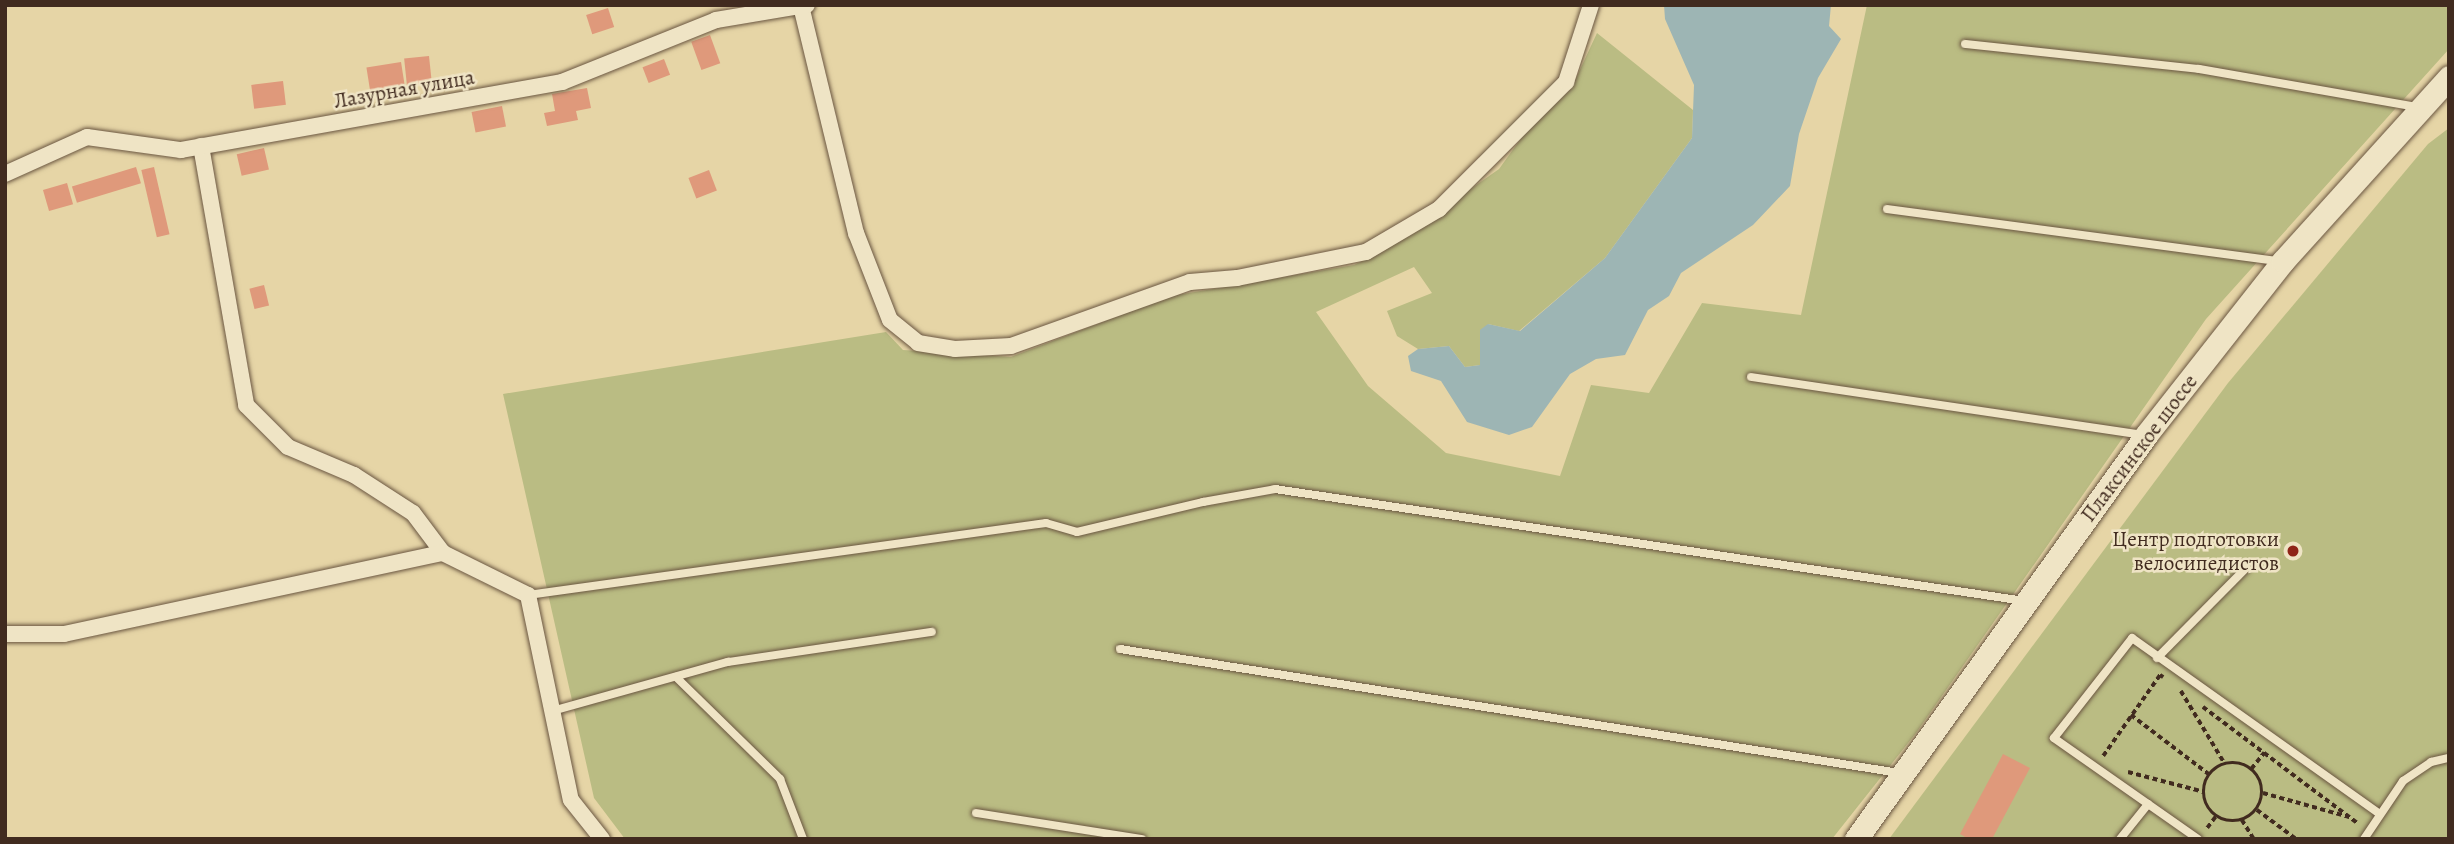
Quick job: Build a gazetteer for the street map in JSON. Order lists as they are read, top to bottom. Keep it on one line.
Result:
{"streets":{"main road":["Плаксинское шоссе"],"street":["Лазурная улица"]},"places":["Центр подготовки велосипедистов"]}
